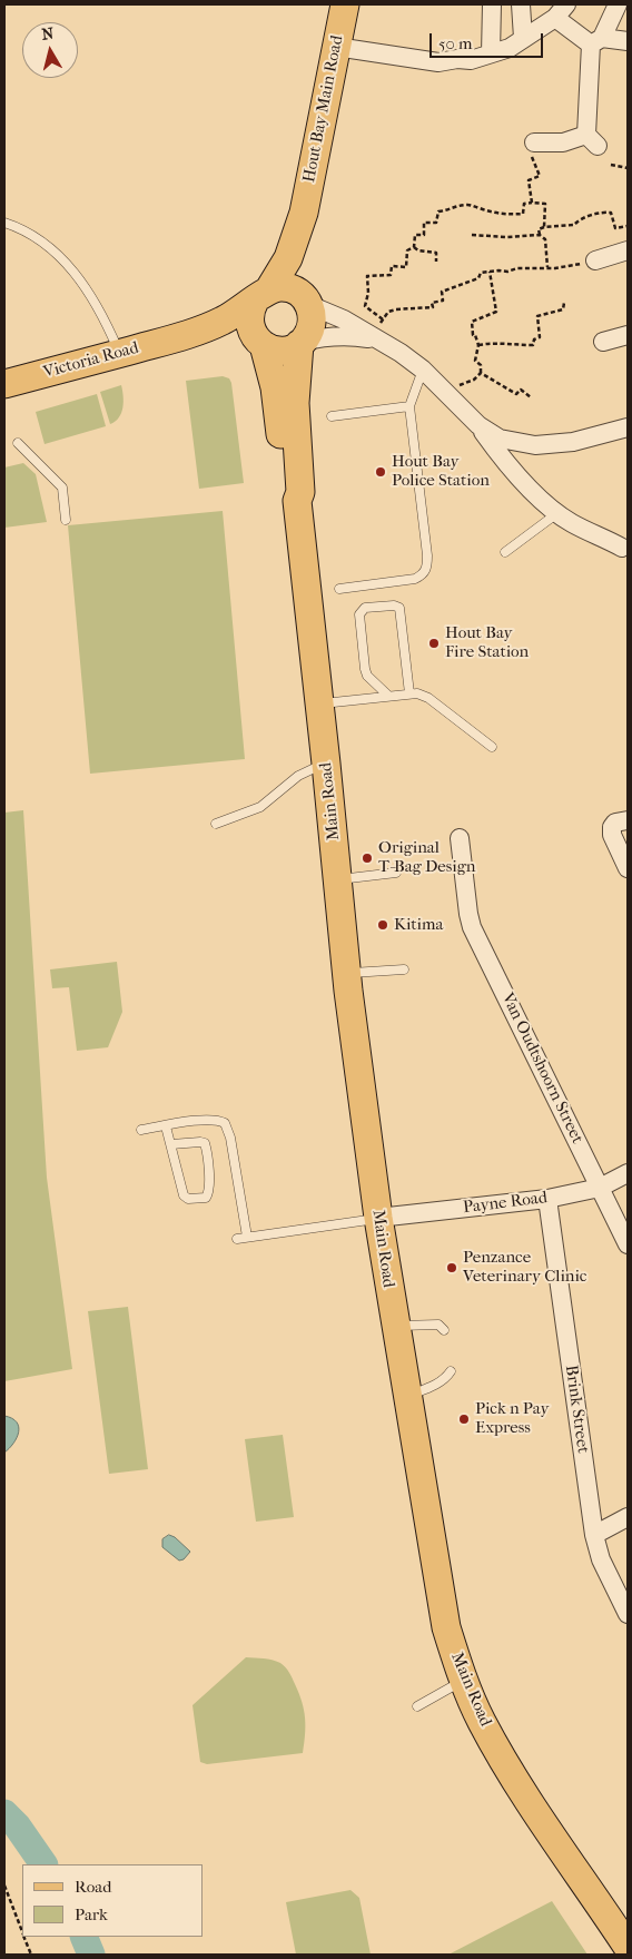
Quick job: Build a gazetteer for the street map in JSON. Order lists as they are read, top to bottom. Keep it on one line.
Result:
{"streets":{"main road":["Hout Bay Main Road","Victoria Road","Main Road"],"street":["Van Oudtshoorn Street","Payne Road","Brink Street"]},"crossings":[["Hout Bay Main Road","Victoria Road"],["Hout Bay Main Road","Main Road"],["Victoria Road","Main Road"],["Main Road","Payne Road"],["Van Oudtshoorn Street","Payne Road"],["Payne Road","Brink Street"]],"places":["Hout Bay Police Station","Hout Bay Fire Station","Original T-Bag Design","Kitima","Penzance Veterinary Clinic","Pick n Pay Express"],"legend":["Road","Park"],"scale_bar":"50 m","north":"top"}
